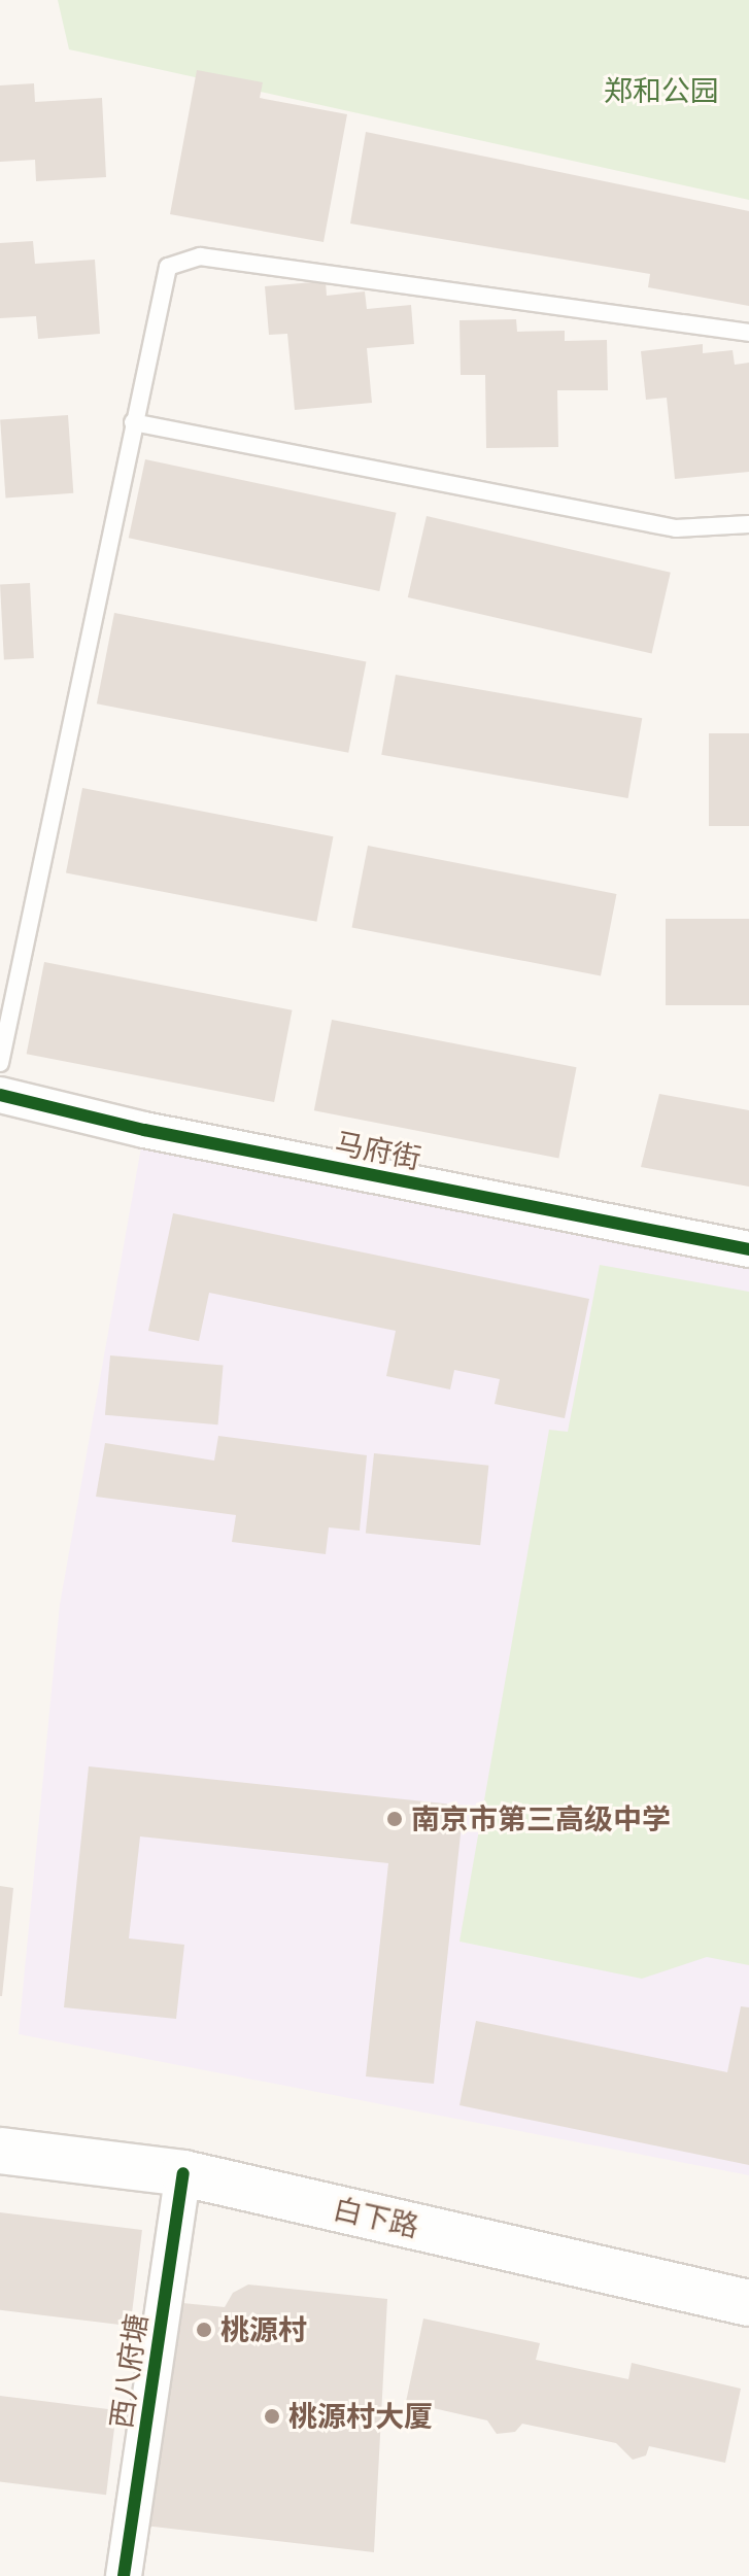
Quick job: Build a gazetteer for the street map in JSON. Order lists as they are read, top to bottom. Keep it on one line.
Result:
{"streets":{"main road":["白下路"],"street":["马府街","西八府塘"]},"crossings":[["白下路","西八府塘"]],"parks":["郑和公园"],"places":["南京市第三高级中学","桃源村","桃源村大厦"]}
